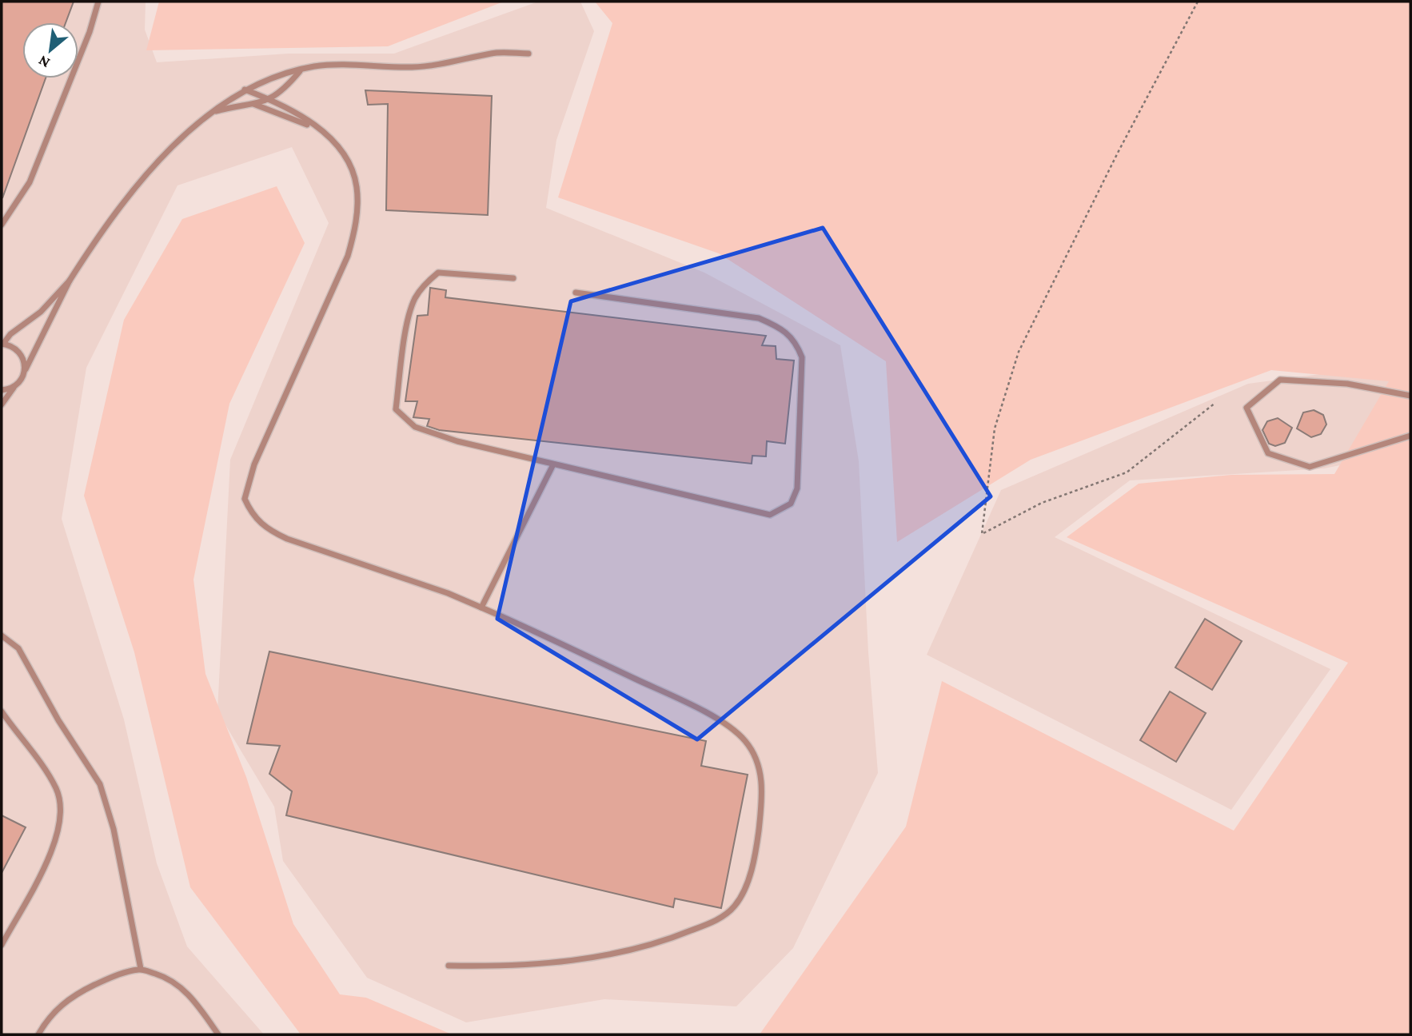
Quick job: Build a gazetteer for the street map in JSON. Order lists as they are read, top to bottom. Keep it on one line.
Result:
{"north":"bottom left"}
